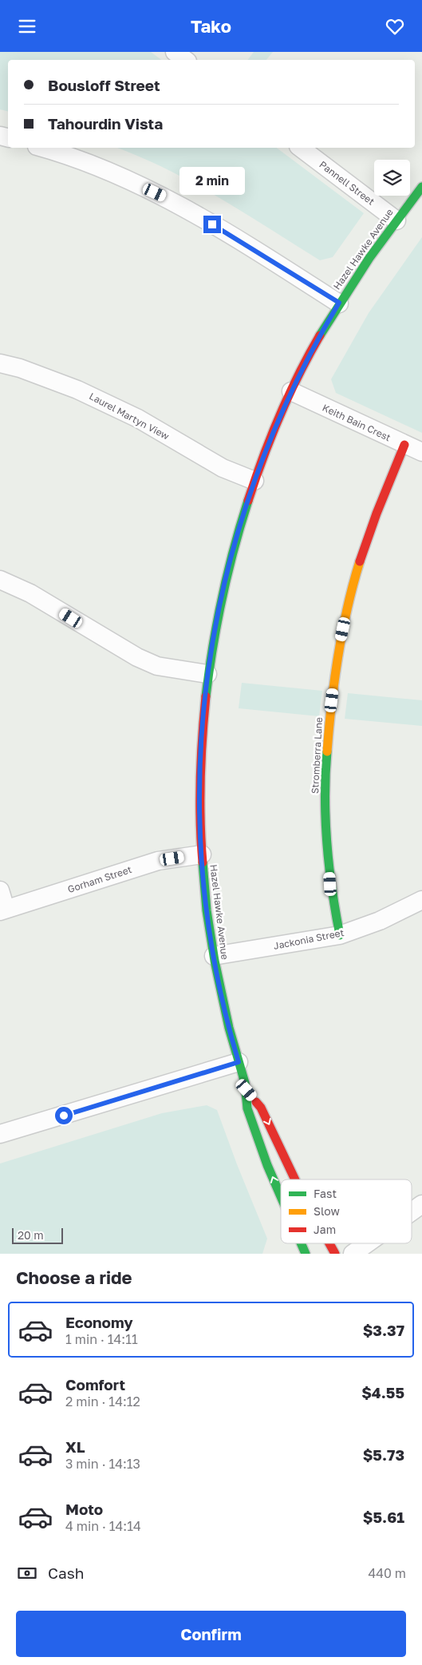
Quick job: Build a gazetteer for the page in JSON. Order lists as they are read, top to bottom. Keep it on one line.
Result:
{"streets":{"street":["Pannell Street","Hazel Hawke Avenue","Laurel Martyn View","Keith Bain Crest","Stromberra Lane","Gorham Street","Jackonia Street"]},"crossings":[["Pannell Street","Hazel Hawke Avenue"],["Hazel Hawke Avenue","Laurel Martyn View"],["Hazel Hawke Avenue","Keith Bain Crest"],["Hazel Hawke Avenue","Gorham Street"],["Hazel Hawke Avenue","Jackonia Street"],["Keith Bain Crest","Stromberra Lane"],["Stromberra Lane","Jackonia Street"]],"legend":["Fast","Slow","Jam"],"scale_bar":"20 m","page":{"header":"Tako","banner":["Bousloff Street","Tahourdin Vista"],"bubble":"2 min","scale":"20 m","heading":"Choose a ride","list":[{"name":"Economy","note":"1 min · 14:11","value":"$3.37"},{"name":"Comfort","note":"2 min · 14:12","value":"$4.55"},{"name":"XL","note":"3 min · 14:13","value":"$5.73"},{"name":"Moto","note":"4 min · 14:14","value":"$5.61"}],"pay":["Cash","440 m"],"buttons":"Confirm"}}
